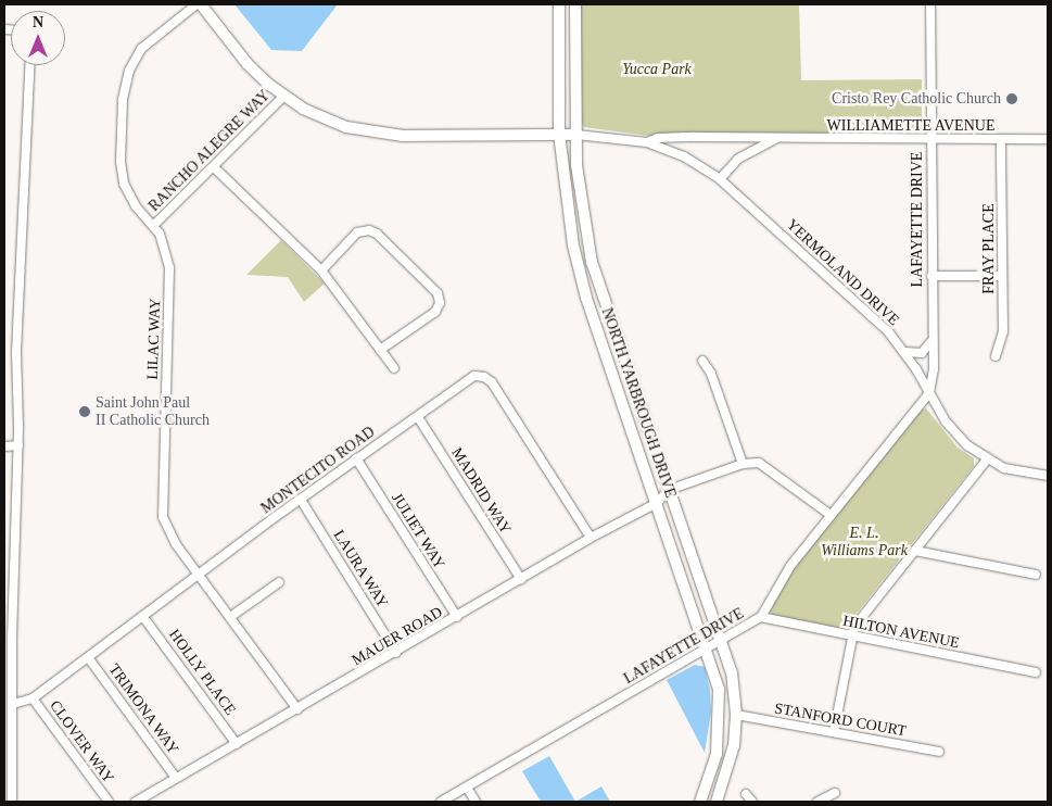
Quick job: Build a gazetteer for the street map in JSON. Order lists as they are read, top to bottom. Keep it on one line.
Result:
{"streets":{"main road":["NORTH YARBROUGH DRIVE"],"street":["WILLIAMETTE AVENUE","RANCHO ALEGRE WAY","LAFAYETTE DRIVE","FRAY PLACE","YERMOLAND DRIVE","LILAC WAY","MONTECITO ROAD","MADRID WAY","JULIET WAY","LAURA WAY","HILTON AVENUE","MAUER ROAD","HOLLY PLACE","TRIMONA WAY","STANFORD COURT","CLOVER WAY"]},"crossings":[["WILLIAMETTE AVENUE","LAFAYETTE DRIVE"],["WILLIAMETTE AVENUE","FRAY PLACE"],["WILLIAMETTE AVENUE","YERMOLAND DRIVE"],["WILLIAMETTE AVENUE","NORTH YARBROUGH DRIVE"],["RANCHO ALEGRE WAY","LILAC WAY"],["LAFAYETTE DRIVE","YERMOLAND DRIVE"],["LAFAYETTE DRIVE","NORTH YARBROUGH DRIVE"],["LAFAYETTE DRIVE","HILTON AVENUE"],["LILAC WAY","MONTECITO ROAD"],["LILAC WAY","MAUER ROAD"],["NORTH YARBROUGH DRIVE","MAUER ROAD"],["NORTH YARBROUGH DRIVE","STANFORD COURT"],["MONTECITO ROAD","MADRID WAY"],["MONTECITO ROAD","JULIET WAY"],["MONTECITO ROAD","LAURA WAY"],["MONTECITO ROAD","MAUER ROAD"],["MONTECITO ROAD","HOLLY PLACE"],["MONTECITO ROAD","TRIMONA WAY"],["MONTECITO ROAD","CLOVER WAY"],["MADRID WAY","MAUER ROAD"],["JULIET WAY","MAUER ROAD"],["LAURA WAY","MAUER ROAD"],["MAUER ROAD","HOLLY PLACE"],["MAUER ROAD","TRIMONA WAY"]],"parks":["Yucca Park","E. L. Williams Park"],"places":["Cristo Rey Catholic Church","Saint John Paul II Catholic Church"],"north":"top"}
